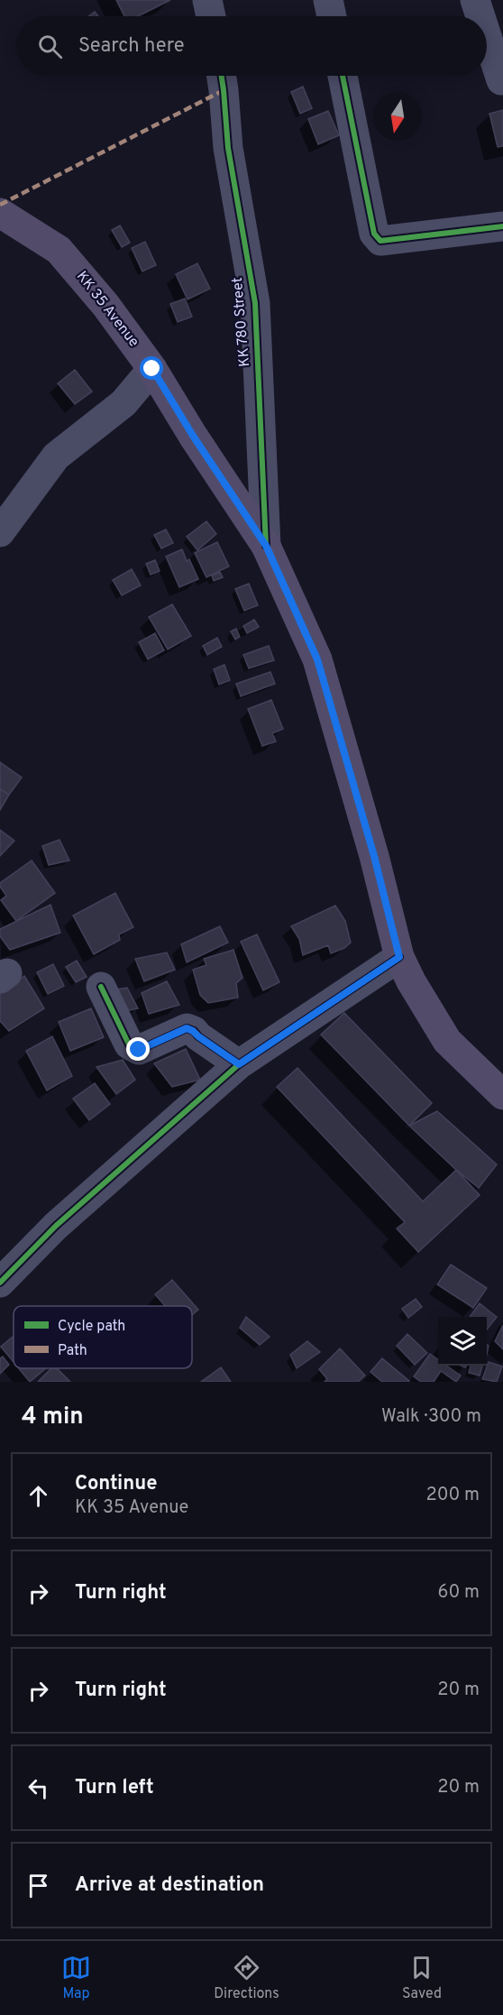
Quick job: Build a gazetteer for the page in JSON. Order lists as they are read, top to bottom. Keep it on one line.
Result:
{"streets":{"main road":["KK 35 Avenue"],"street":["KK 780 Street"]},"crossings":[["KK 35 Avenue","KK 780 Street"]],"legend":["Cycle path","Path"],"north":"bottom","page":{"search":"Search here","heading":["4 min","Walk · 300 m"],"list":[["Continue","KK 35 Avenue","200 m"],["Turn right","60 m"],["Turn right","20 m"],["Turn left","20 m"],"Arrive at destination"],"nav":["Map","Directions","Saved"]}}
